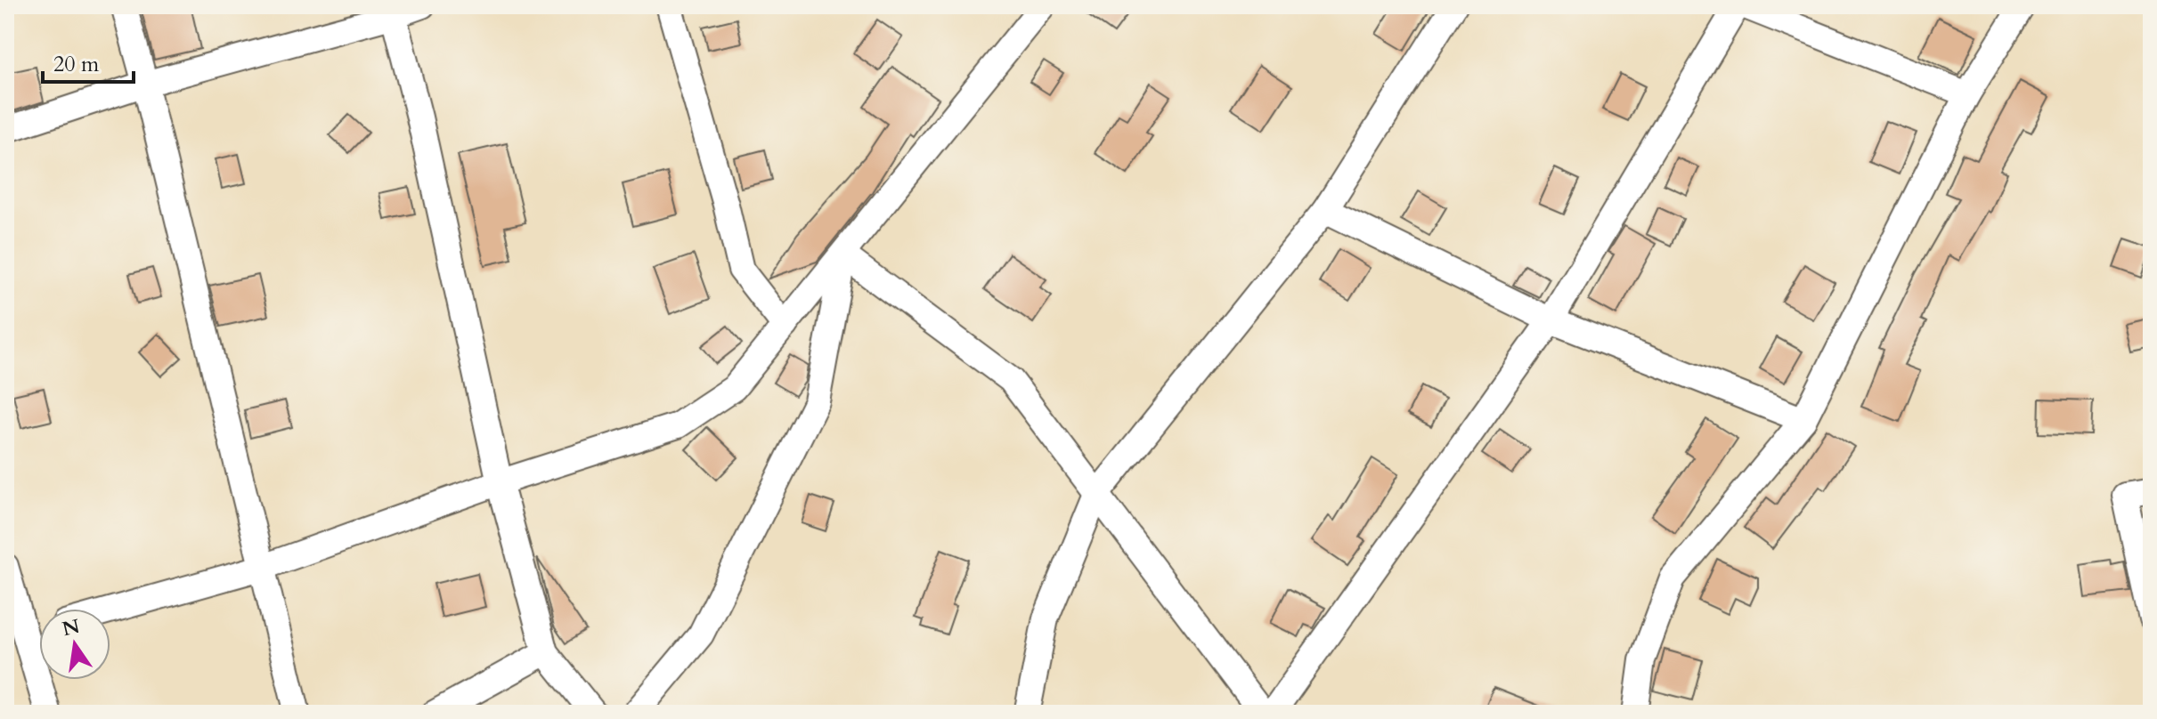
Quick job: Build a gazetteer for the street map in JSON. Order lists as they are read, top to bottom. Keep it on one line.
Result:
{"scale_bar":"20 m","north":"top"}
